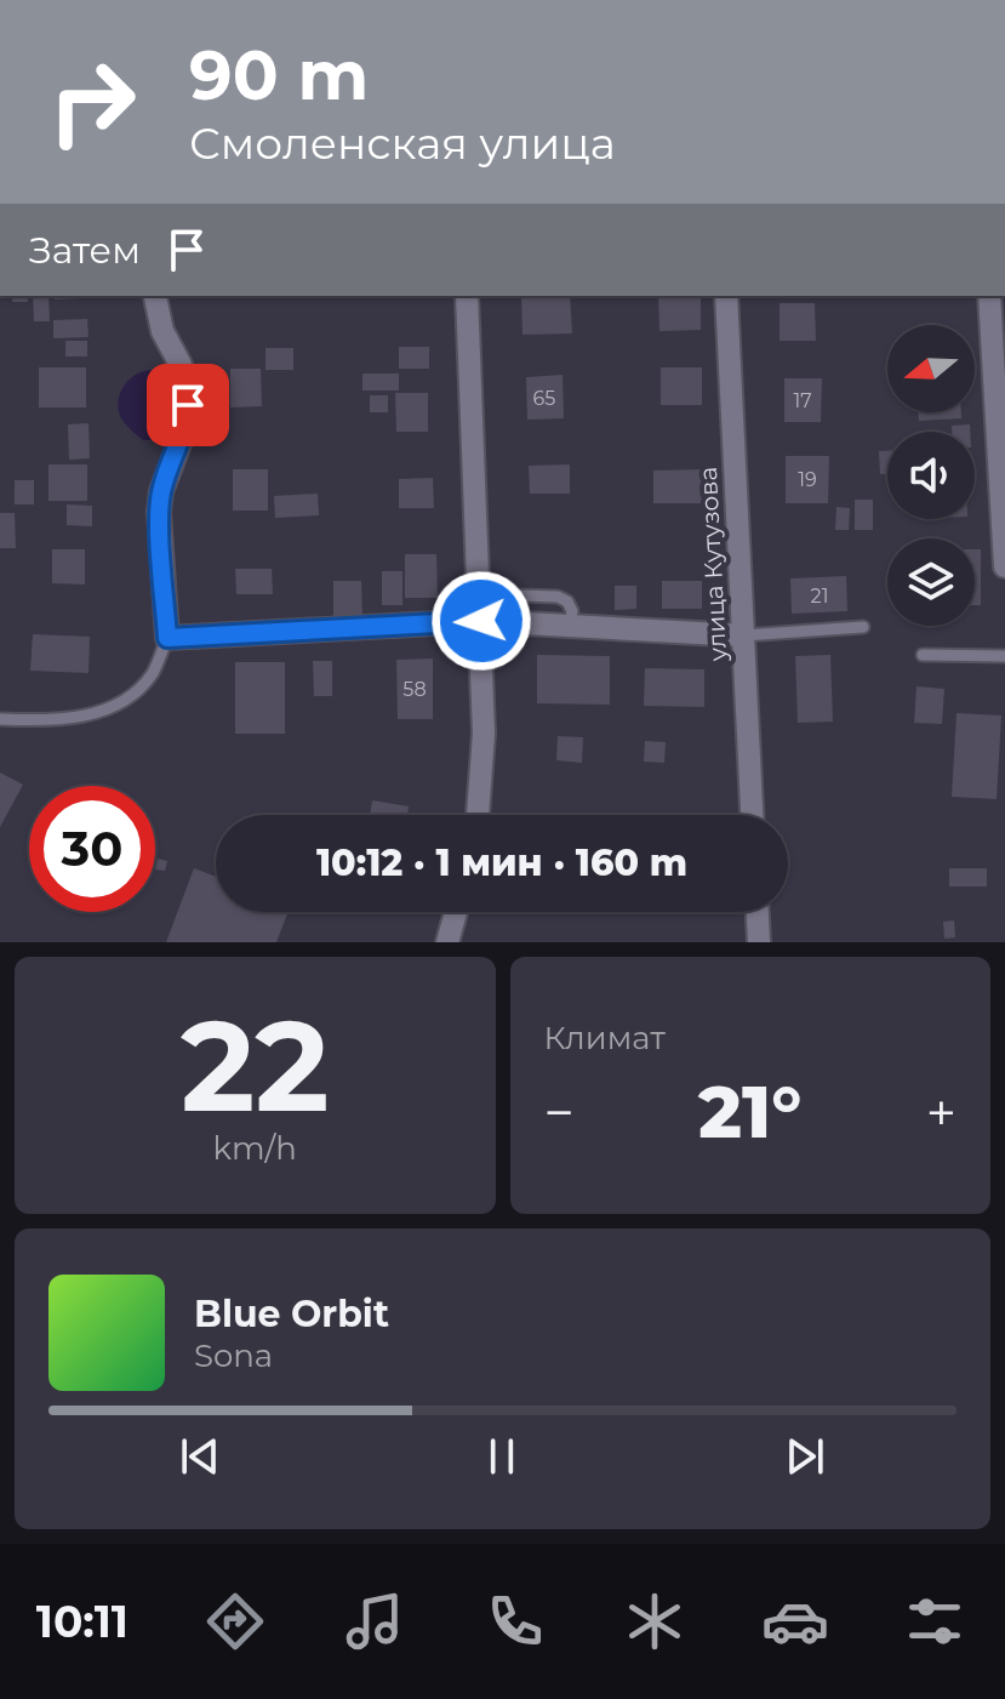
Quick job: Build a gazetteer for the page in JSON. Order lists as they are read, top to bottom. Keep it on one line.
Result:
{"streets":{"street":["улица Кутузова"]},"house_numbers":["65","17","19","21","58"],"north":"left","page":{"turn":["90 m","Смоленская улица"],"then":"Затем","limit":"30","trip":"10:12 · 1 мин · 160 m","tile":[["22","km/h"],"Климат"],"heat":["−","21°","+"],"song":["Blue Orbit","Sona"],"tabs":"10:11"}}
